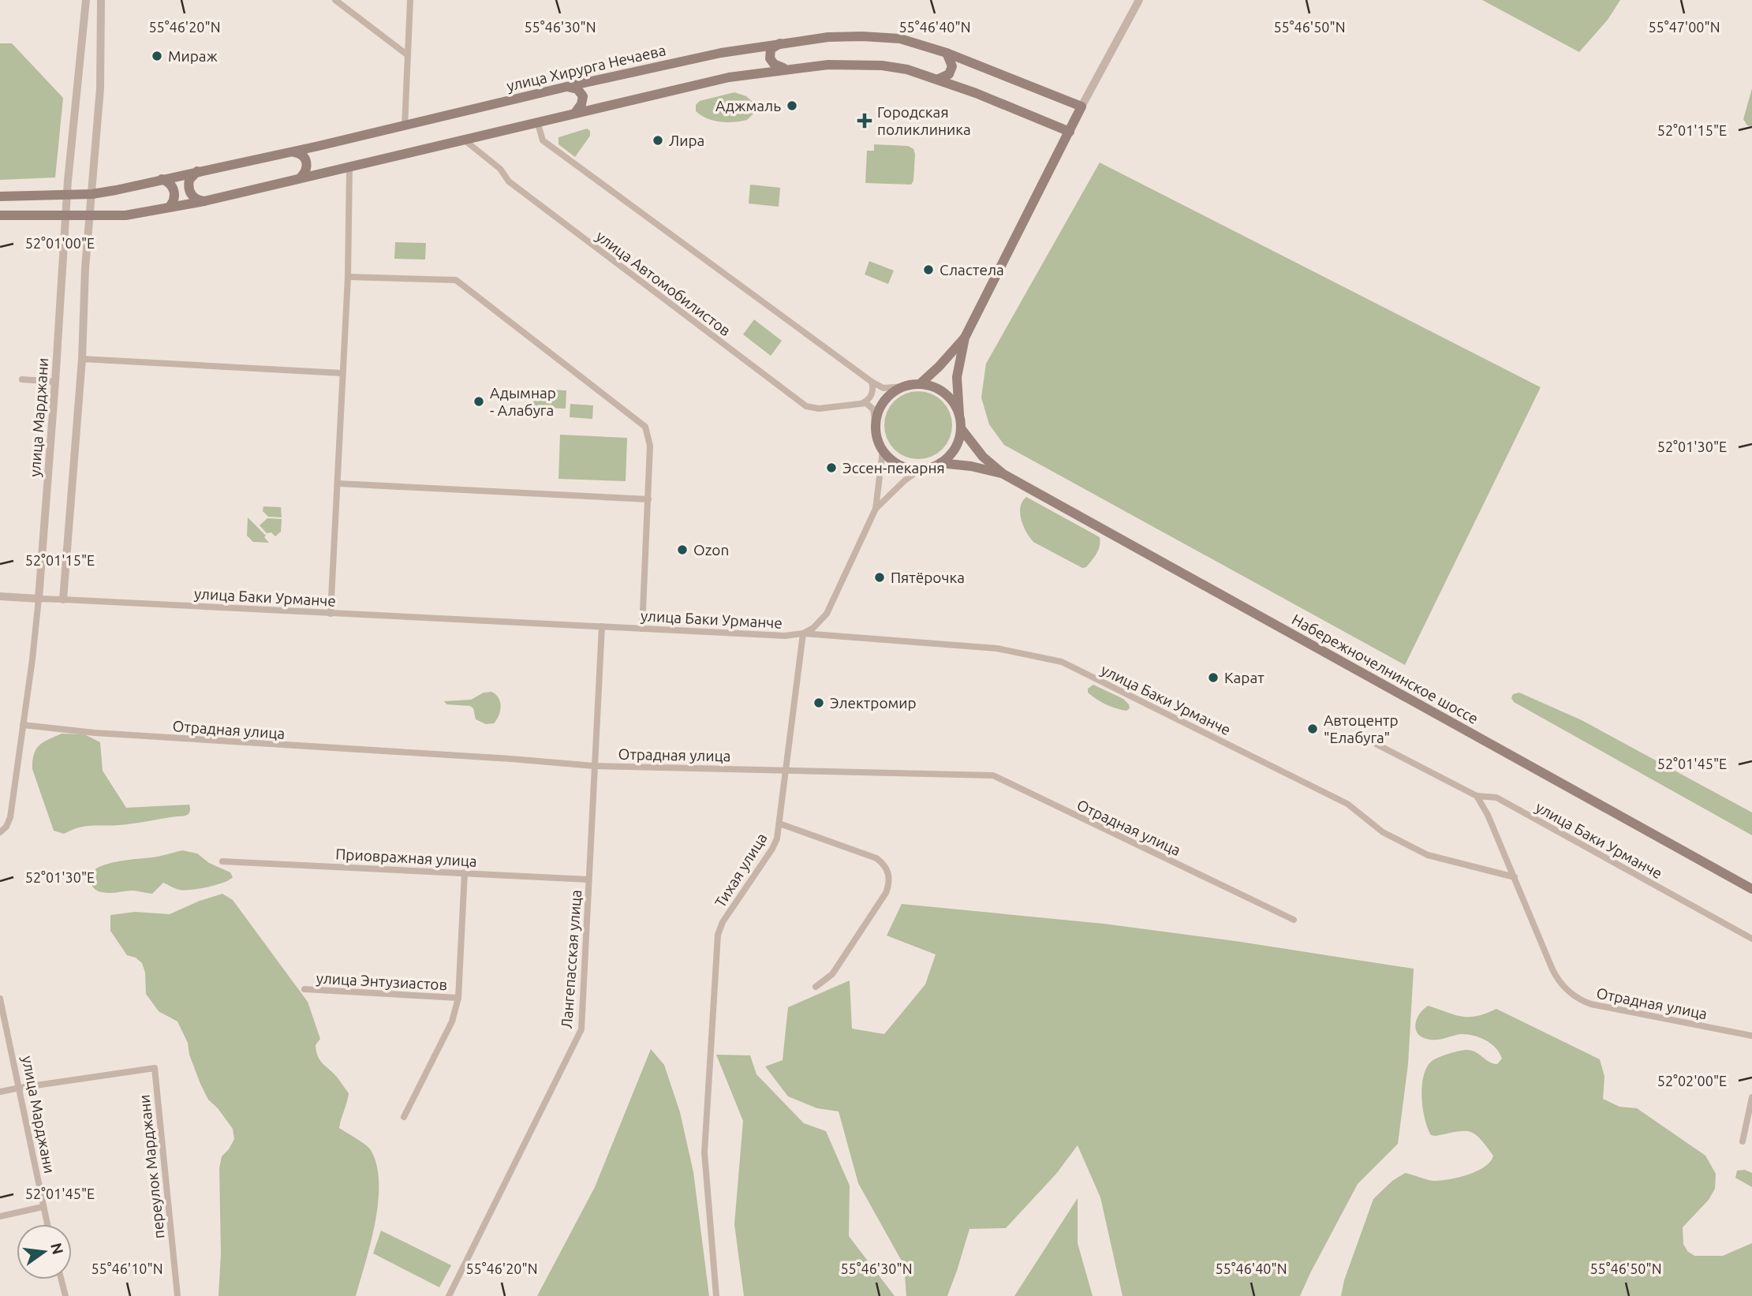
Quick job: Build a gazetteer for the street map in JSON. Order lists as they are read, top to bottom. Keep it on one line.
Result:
{"streets":{"main road":["улица Хирурга Нечаева","Набережночелнинское шоссе"],"street":["улица Автомобилистов","улица Марджани","улица Баки Урманче","Отрадная улица","Приовражная улица","Тихая улица","Лангепасская улица","улица Энтузиастов","переулок Марджани"]},"crossings":[["улица Хирурга Нечаева","улица Марджани"],["улица Марджани","улица Баки Урманче"],["улица Марджани","Отрадная улица"],["улица Марджани","переулок Марджани"],["улица Баки Урманче","Отрадная улица"],["улица Баки Урманче","Тихая улица"],["улица Баки Урманче","Лангепасская улица"],["Отрадная улица","Тихая улица"],["Отрадная улица","Лангепасская улица"],["Приовражная улица","Лангепасская улица"],["Приовражная улица","улица Энтузиастов"]],"places":{"other":["Мираж","Аджмаль","Лира","Сластела","Адымнар - Алабуга","Эссен-пекарня","Ozon","Пятёрочка","Карат","Электромир","Автоцентр \"Елабуга\""],"health":["Городская поликлиника"]},"north":"right","coordinates":["55°47'00\"N","55°46'20\"N","55°46'30\"N","55°46'40\"N","55°46'50\"N","52°01'15\"E","52°01'00\"E","52°01'30\"E","52°01'45\"E","52°02'00\"E","55°46'10\"N"]}
